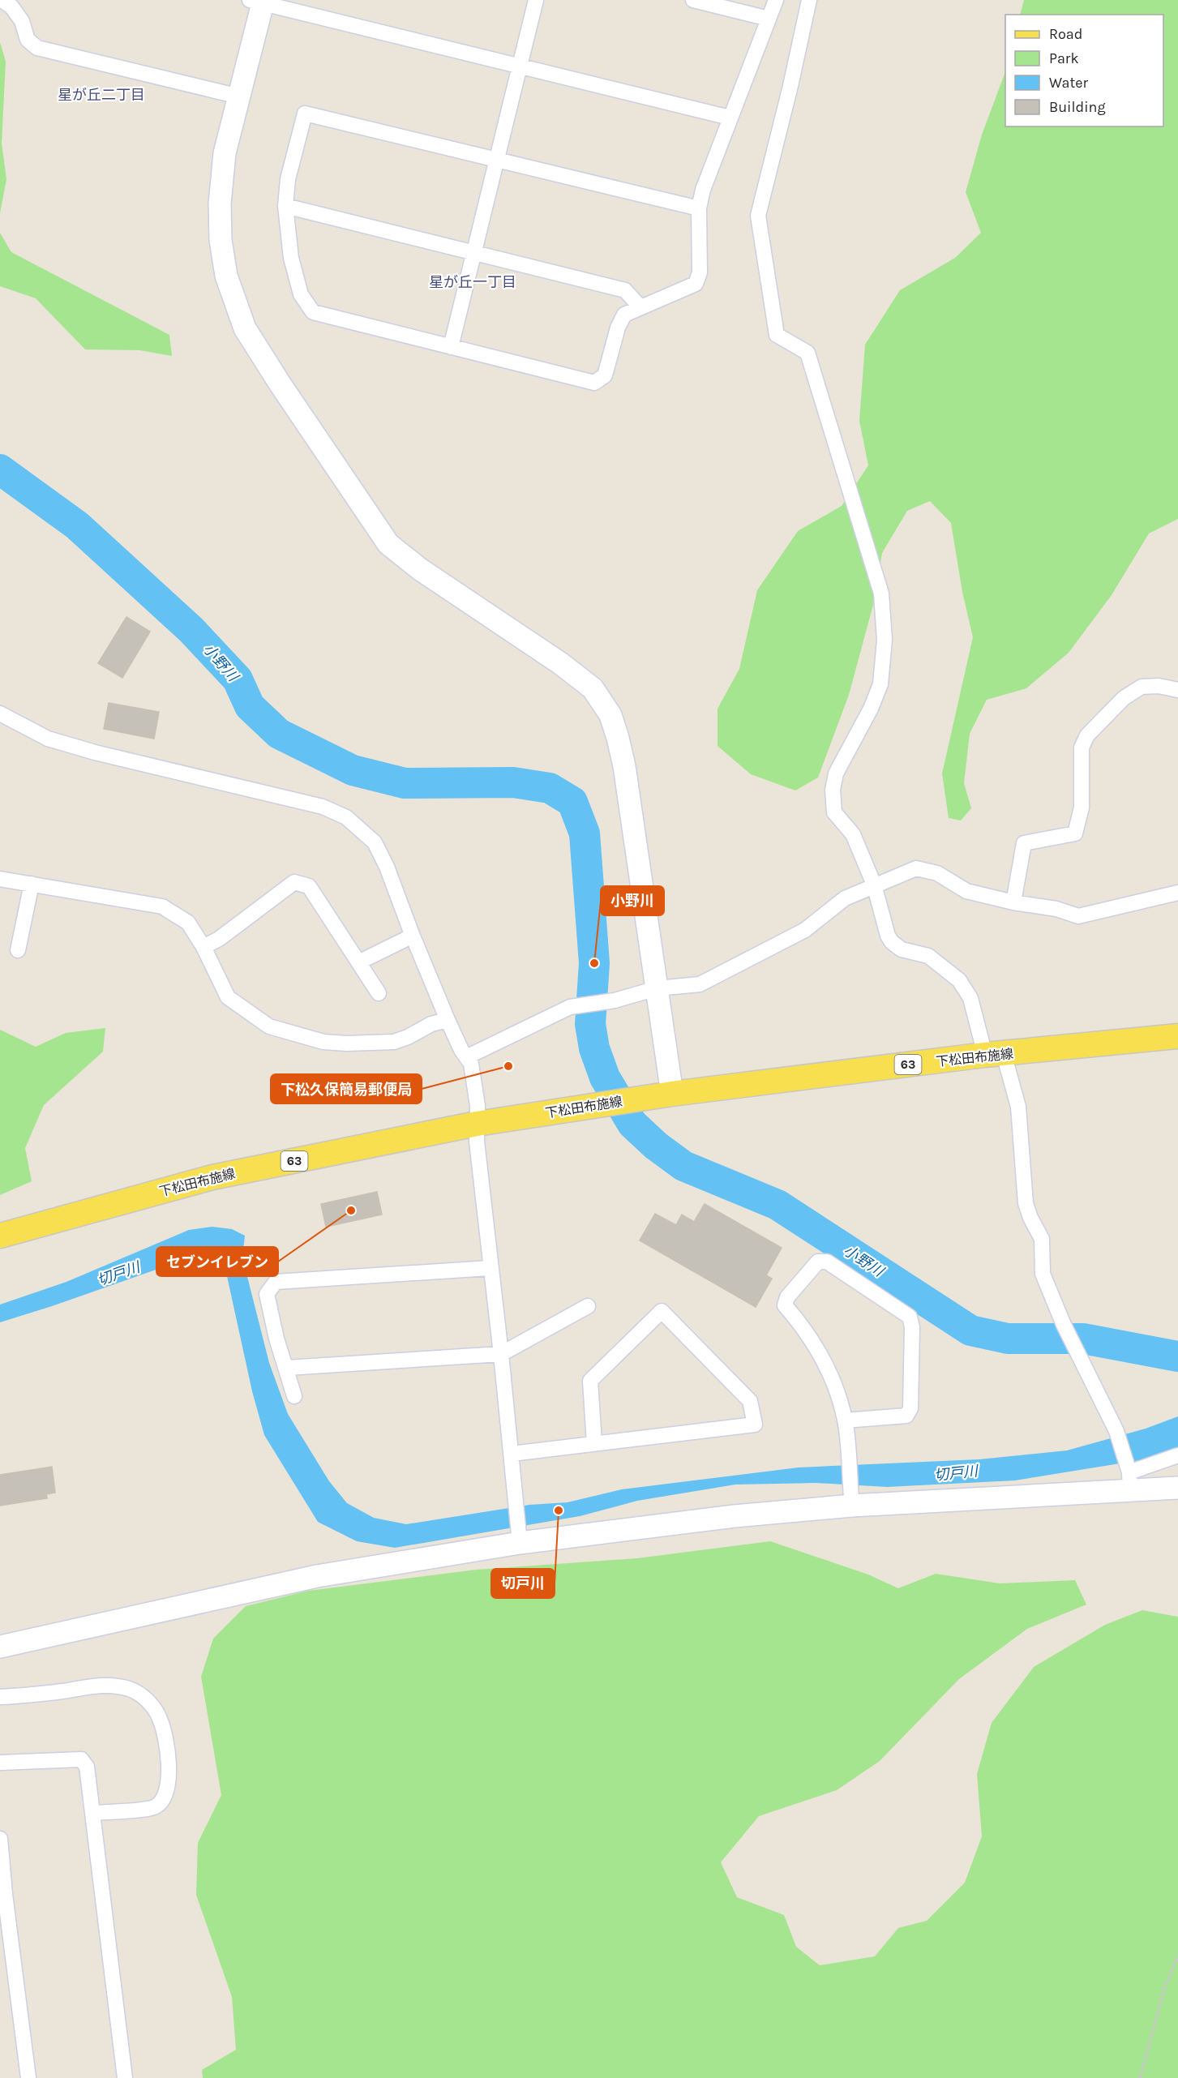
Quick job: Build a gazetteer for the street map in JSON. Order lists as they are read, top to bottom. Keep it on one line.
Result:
{"streets":{"main road":["下松田布施線","63"]},"districts":["星が丘二丁目","星が丘一丁目"],"water":["小野川","切戸川"],"places":["小野川","下松久保簡易郵便局","セブンイレブン","切戸川"],"legend":["Road","Park","Water","Building"]}
